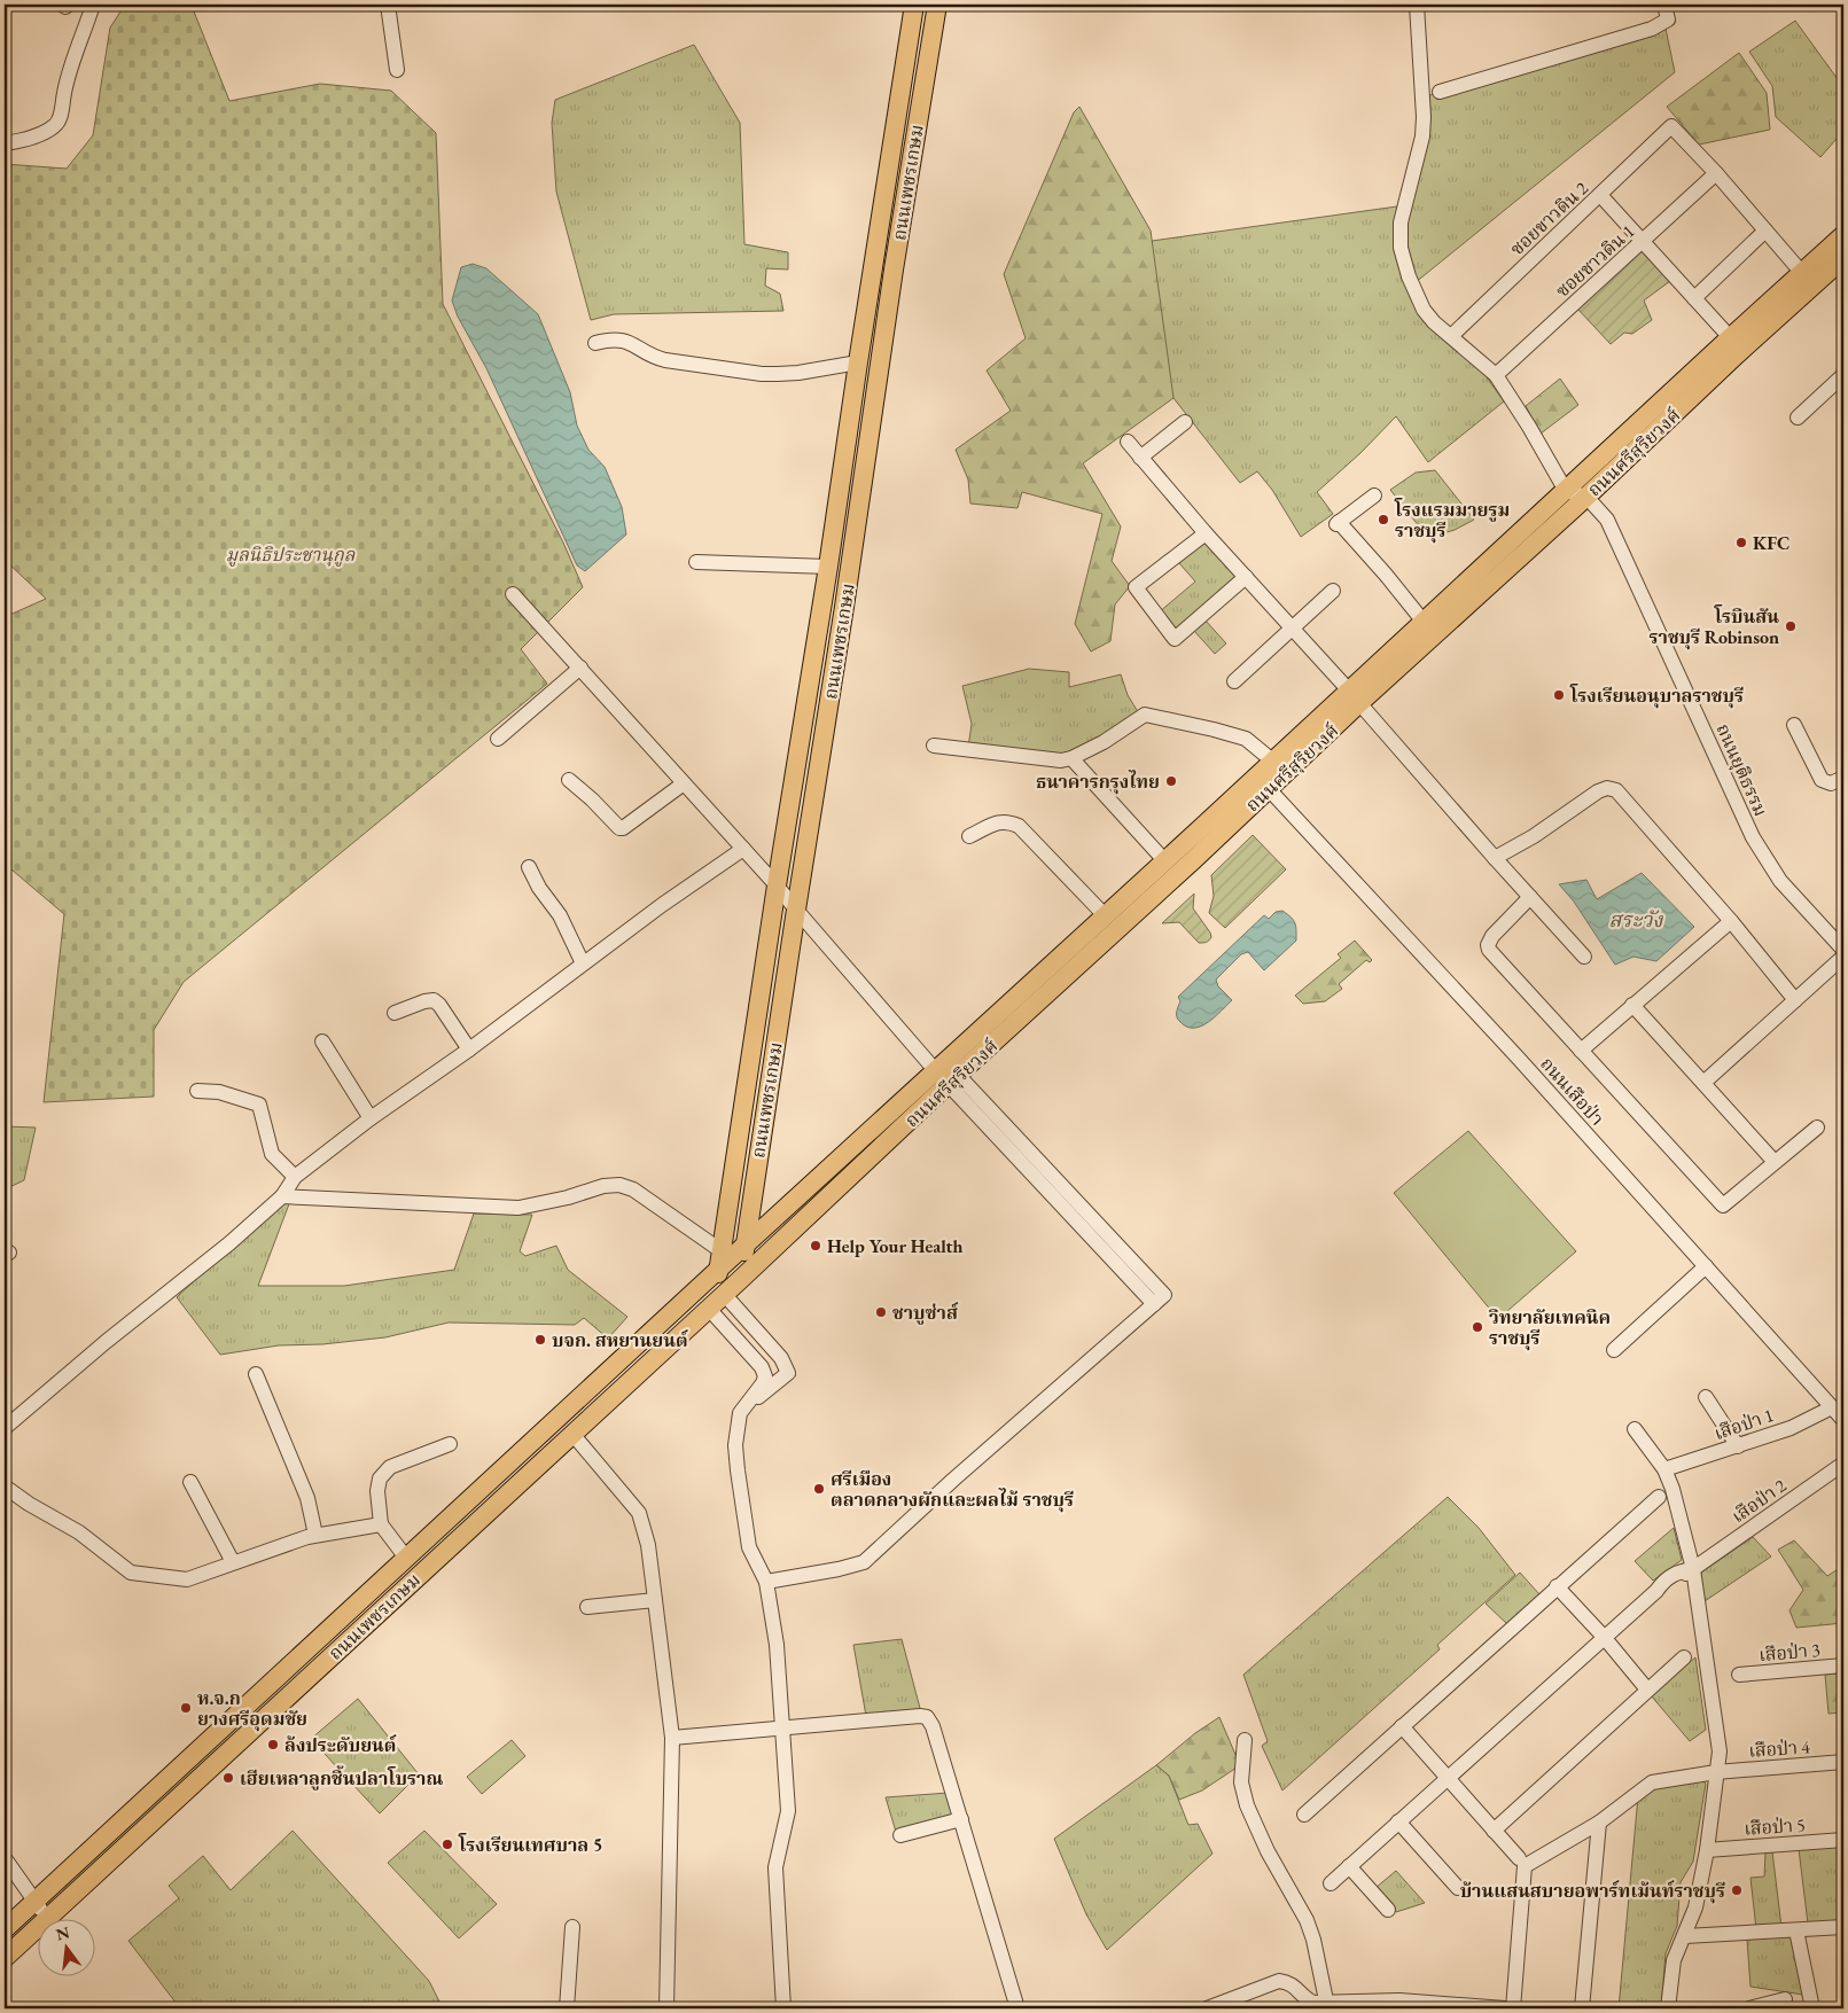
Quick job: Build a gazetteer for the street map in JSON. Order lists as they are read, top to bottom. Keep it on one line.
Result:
{"streets":{"main road":["ถนนเพชรเกษม","ถนนศรีสุริยวงศ์"],"street":["ซอยขาวดิน 2","ซอยชาวดิน 1","ถนนยุติธรรม","ถนนเสือป่า","เสือป่า 1","เสือป่า 2","เสือป่า 3","เสือป่า 4","เสือป่า 5"]},"crossings":[["ถนนเพชรเกษม","ถนนศรีสุริยวงศ์"],["ซอยขาวดิน 2","ซอยชาวดิน 1"],["ถนนศรีสุริยวงศ์","ถนนยุติธรรม"],["ถนนศรีสุริยวงศ์","ถนนเสือป่า"],["ถนนเสือป่า","เสือป่า 1"]],"water":["สระวัง"],"parks":["มูลนิธิประชานุกูล"],"places":["โรงแรมมายรูม ราชบุรี","KFC","โรบินสัน ราชบุรี Robinson","โรงเรียนอนุบาลราชบุรี","ธนาคารกรุงไทย","Help Your Health","ชาบูซ่าส์","วิทยาลัยเทคนิค ราชบุรี","บจก. สหยานยนต์","ศรีเมือง ตลาดกลางผักและผลไม้ ราชบุรี","ห.จ.ก ยางศรีอุดมชัย","ล้งประดับยนต์","เฮียเหลาลูกชิ้นปลาโบราณ","โรงเรียนเทศบาล 5","บ้านแสนสบายอพาร์ทเม้นท์ราชบุรี"],"north":"top"}
